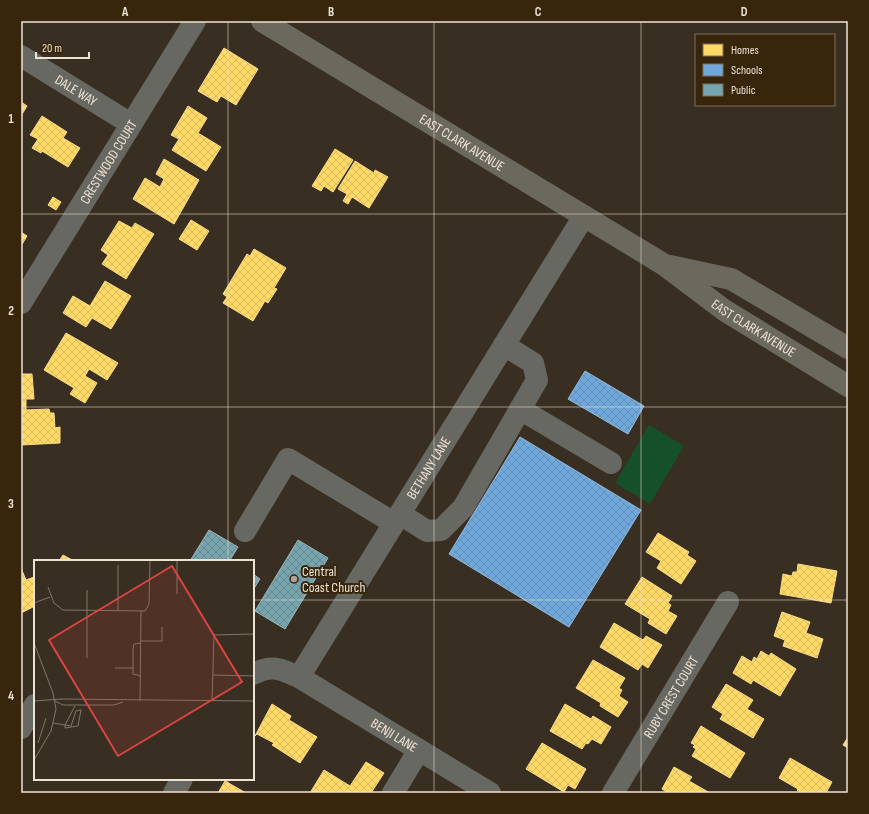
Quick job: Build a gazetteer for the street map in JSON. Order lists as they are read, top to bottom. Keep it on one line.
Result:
{"streets":{"main road":["EAST CLARK AVENUE"],"street":["DALE WAY","CRESTWOOD COURT","BETHANY LANE","RUBY CREST COURT","BENJI LANE"]},"crossings":[["DALE WAY","CRESTWOOD COURT"],["EAST CLARK AVENUE","BETHANY LANE"],["BETHANY LANE","BENJI LANE"]],"places":["Central Coast Church"],"legend":["Homes","Schools","Public"],"scale_bar":"20 m","grid":{"columns":["A","B","C","D"],"rows":["1","2","3","4"]}}
